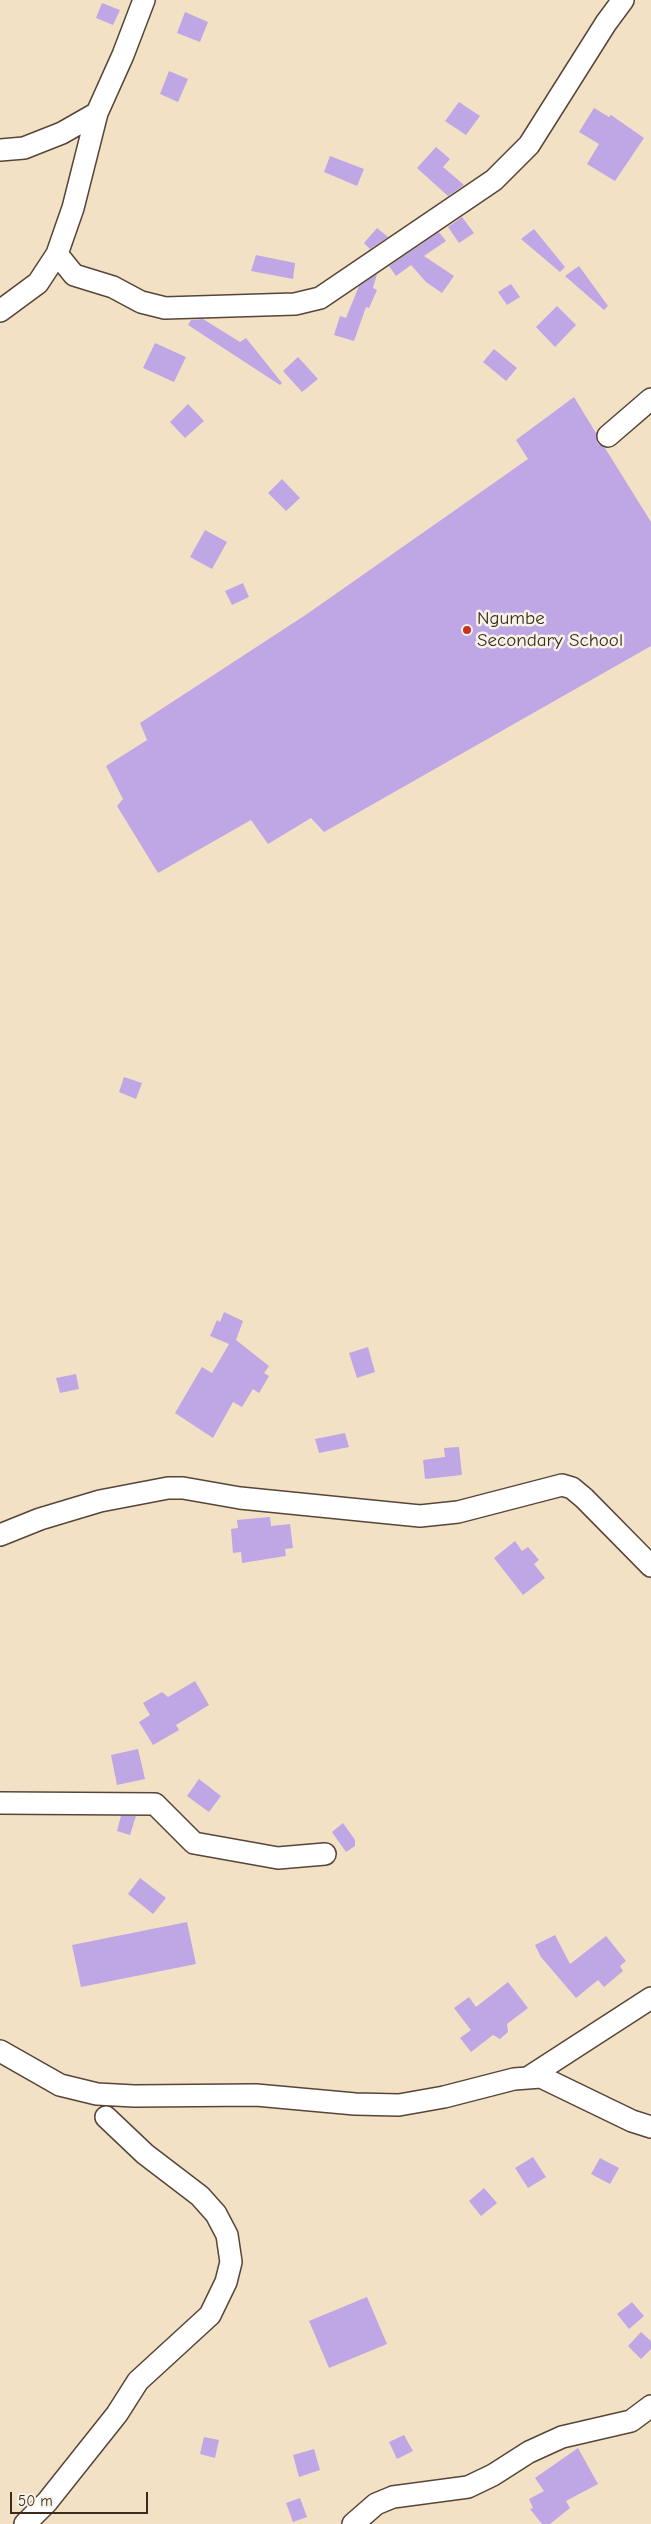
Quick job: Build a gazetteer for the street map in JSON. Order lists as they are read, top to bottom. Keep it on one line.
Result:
{"places":["Ngumbe Secondary School"],"scale_bar":"50 m"}
